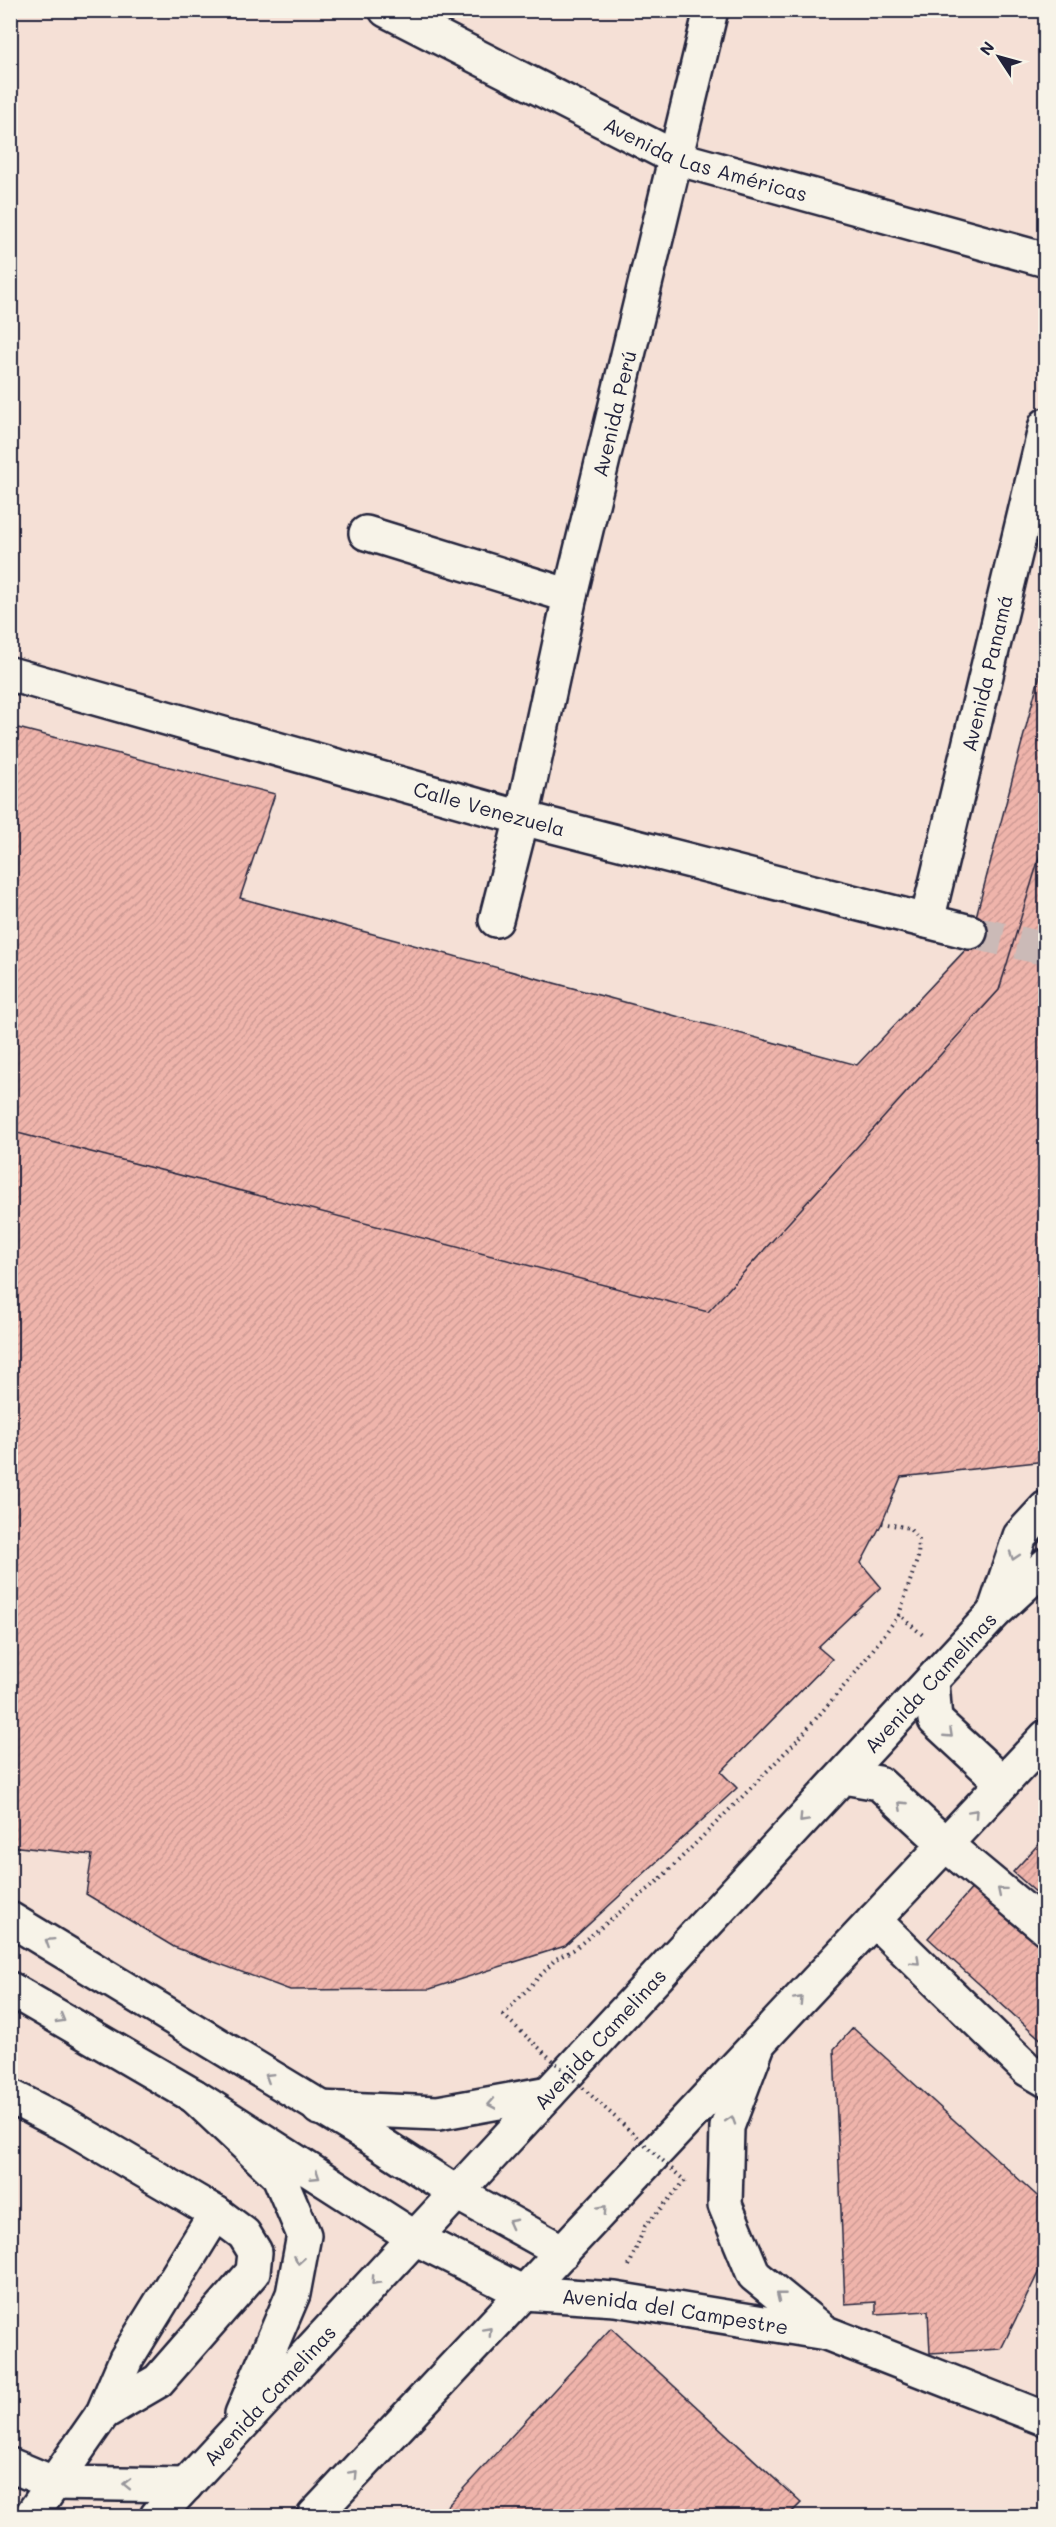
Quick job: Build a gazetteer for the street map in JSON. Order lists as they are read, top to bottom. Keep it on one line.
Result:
{"streets":{"main road":["Avenida Las Américas","Avenida Perú","Avenida Panamá","Calle Venezuela","Avenida Camelinas","Avenida del Campestre"]},"crossings":[["Avenida Las Américas","Avenida Perú"],["Avenida Perú","Calle Venezuela"],["Avenida Panamá","Calle Venezuela"]],"north":"top left"}
